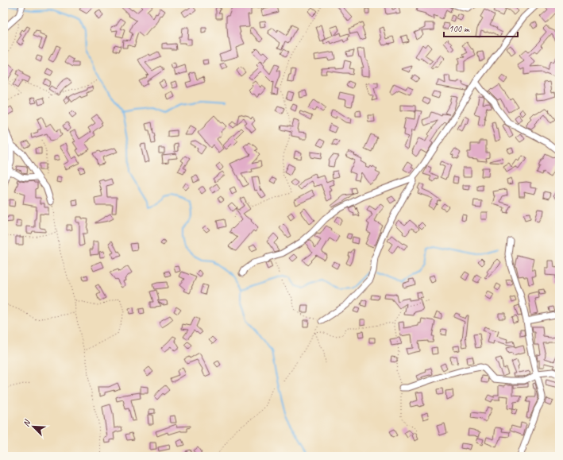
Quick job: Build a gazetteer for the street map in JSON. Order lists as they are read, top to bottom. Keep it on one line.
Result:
{"scale_bar":"100 m","north":"top left"}
